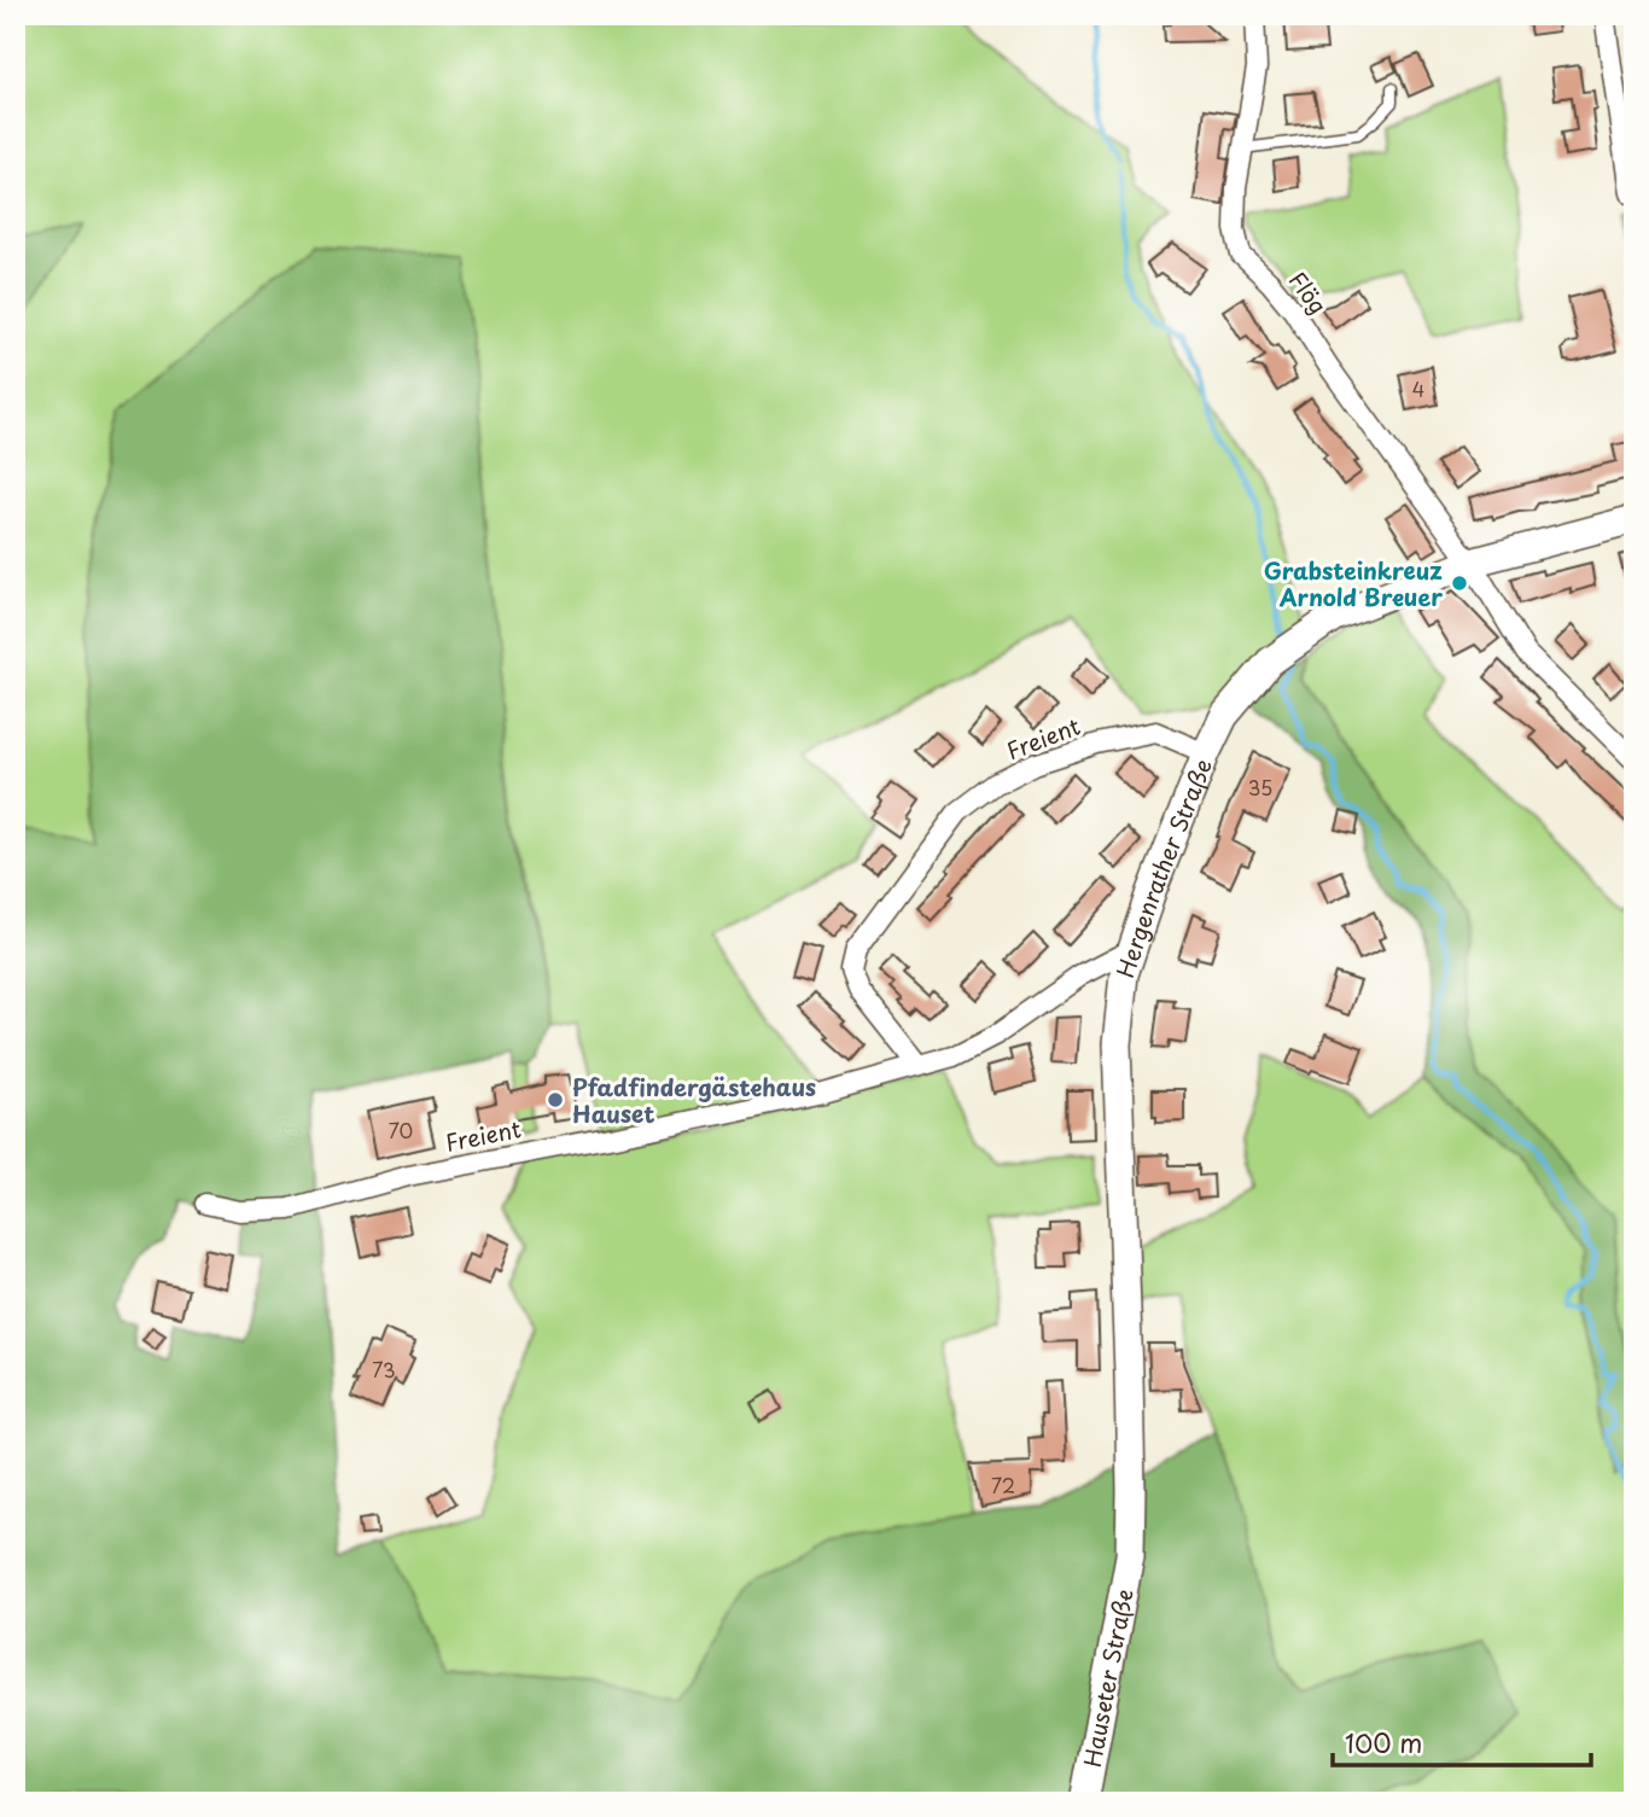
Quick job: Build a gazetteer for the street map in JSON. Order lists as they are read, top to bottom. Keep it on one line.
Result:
{"streets":{"street":["Flög","Freient","Hergenrather Straße","Hauseter Straße"]},"crossings":[["Flög","Hergenrather Straße"],["Freient","Hergenrather Straße"],["Hergenrather Straße","Hauseter Straße"]],"places":["Grabsteinkreuz Arnold Breuer","Pfadfindergästehaus Hauset"],"house_numbers":["4","35","70","73","72"],"scale_bar":"100 m"}
